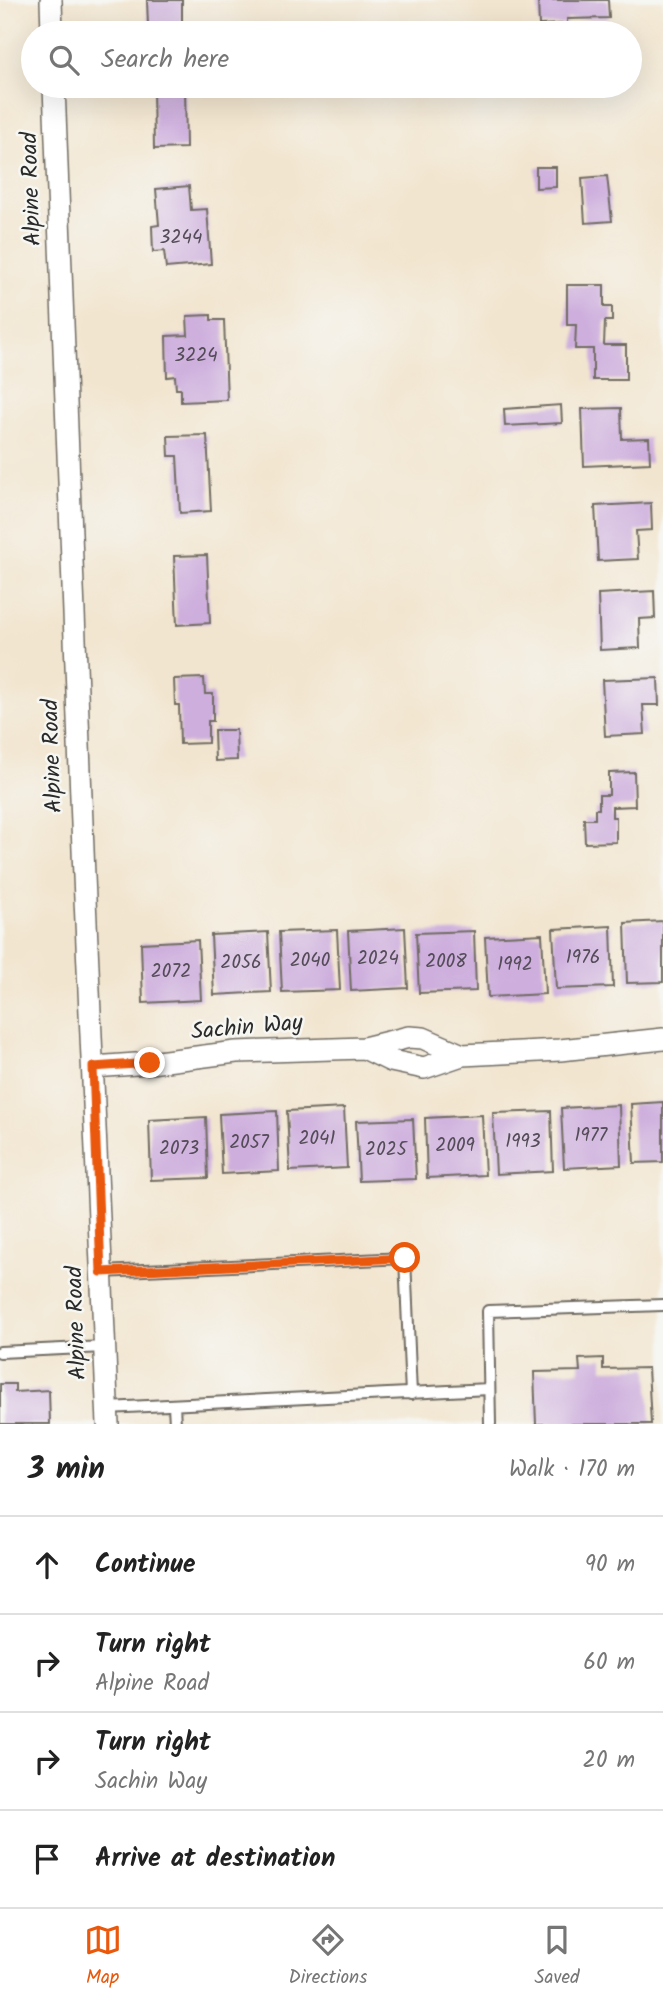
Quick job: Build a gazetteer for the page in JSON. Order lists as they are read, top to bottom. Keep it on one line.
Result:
{"streets":{"street":["Alpine Road","Sachin Way"]},"crossings":[["Alpine Road","Sachin Way"]],"house_numbers":["3244","3224","1976","2024","2040","2008","2056","1992","2072","1977","2041","1993","2057","2009","2073","2025"],"page":{"search":"Search here","heading":["3 min","Walk · 170 m"],"list":[["Continue","90 m"],["Turn right","Alpine Road","60 m"],["Turn right","Sachin Way","20 m"],"Arrive at destination"],"nav":["Map","Directions","Saved"]}}
